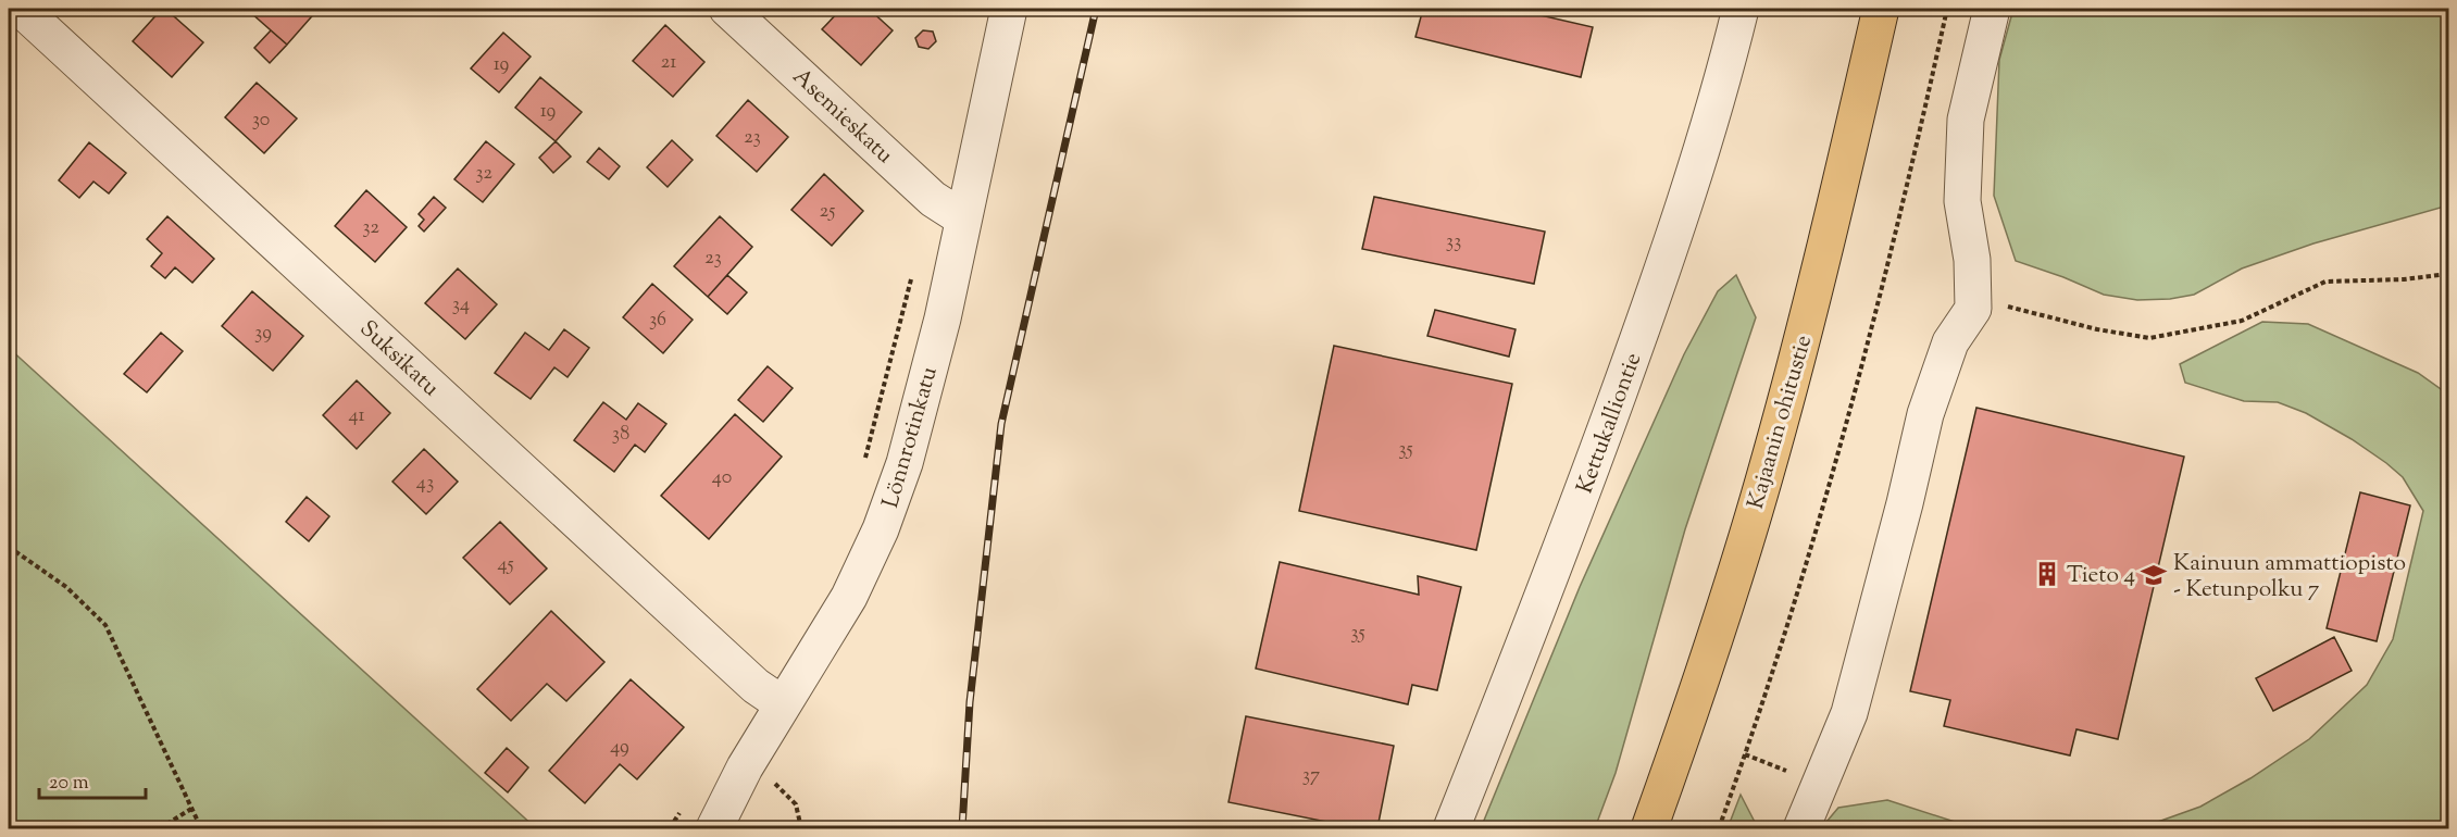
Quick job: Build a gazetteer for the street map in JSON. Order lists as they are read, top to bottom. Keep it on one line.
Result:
{"streets":{"highway":["Kajaanin ohitustie"],"street":["Asemieskatu","Suksikatu","Kettukalliontie","Lönnrotinkatu"]},"crossings":[["Asemieskatu","Lönnrotinkatu"],["Suksikatu","Lönnrotinkatu"]],"places":{"building":["Tieto 4"],"school or university":["Kainuun ammattiopisto - Ketunpolku 7"]},"house_numbers":["21","19","19","30","23","32","25","32","33","23","34","36","39","41","38","35","40","43","45","35","49","37"],"scale_bar":"20 m"}
